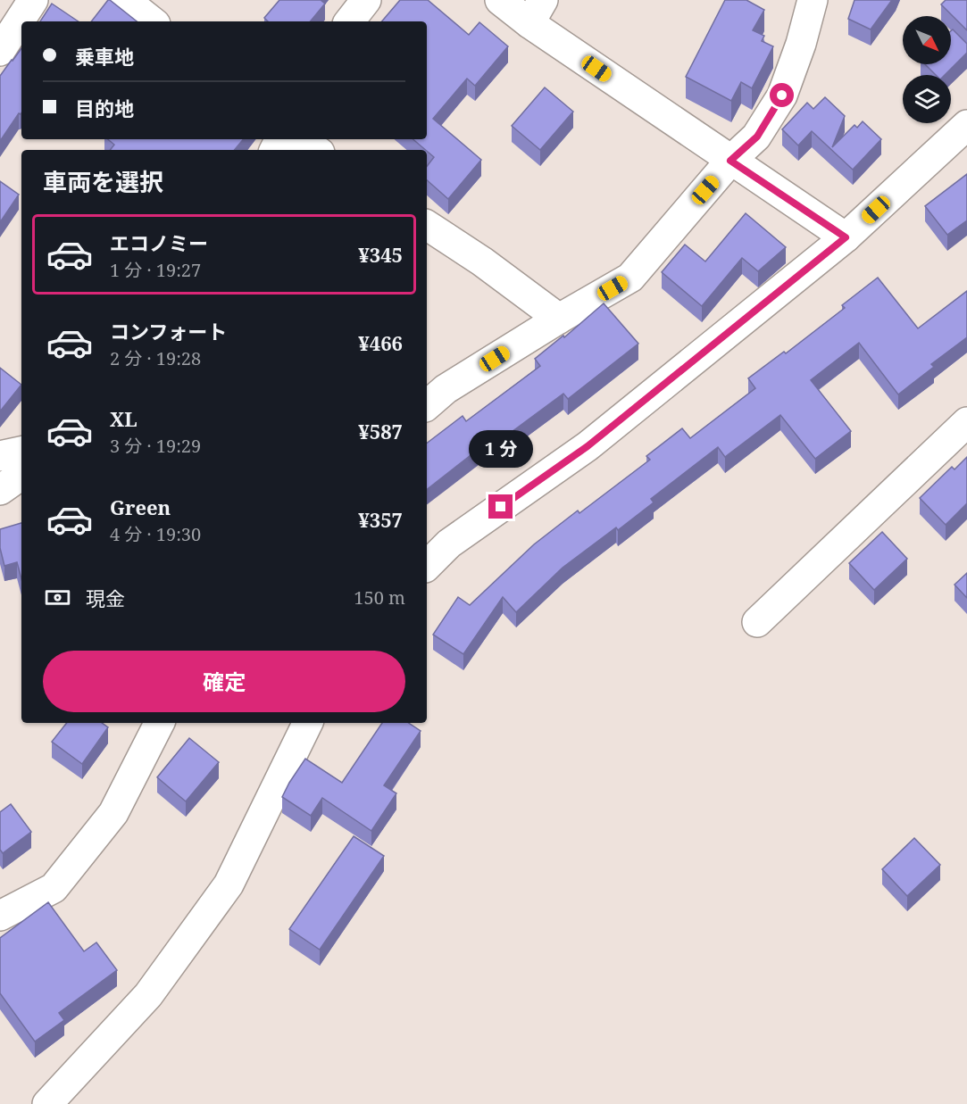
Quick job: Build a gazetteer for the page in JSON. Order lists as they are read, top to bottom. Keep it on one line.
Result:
{"north":"bottom right","page":{"banner":["乗車地","目的地"],"heading":"車両を選択","list":[{"name":"エコノミー","note":"1 分 · 19:27","value":"¥345"},{"name":"コンフォート","note":"2 分 · 19:28","value":"¥466"},{"name":"XL","note":"3 分 · 19:29","value":"¥587"},{"name":"Green","note":"4 分 · 19:30","value":"¥357"}],"bubble":"1 分","pay":["現金","150 m"],"buttons":"確定"}}
